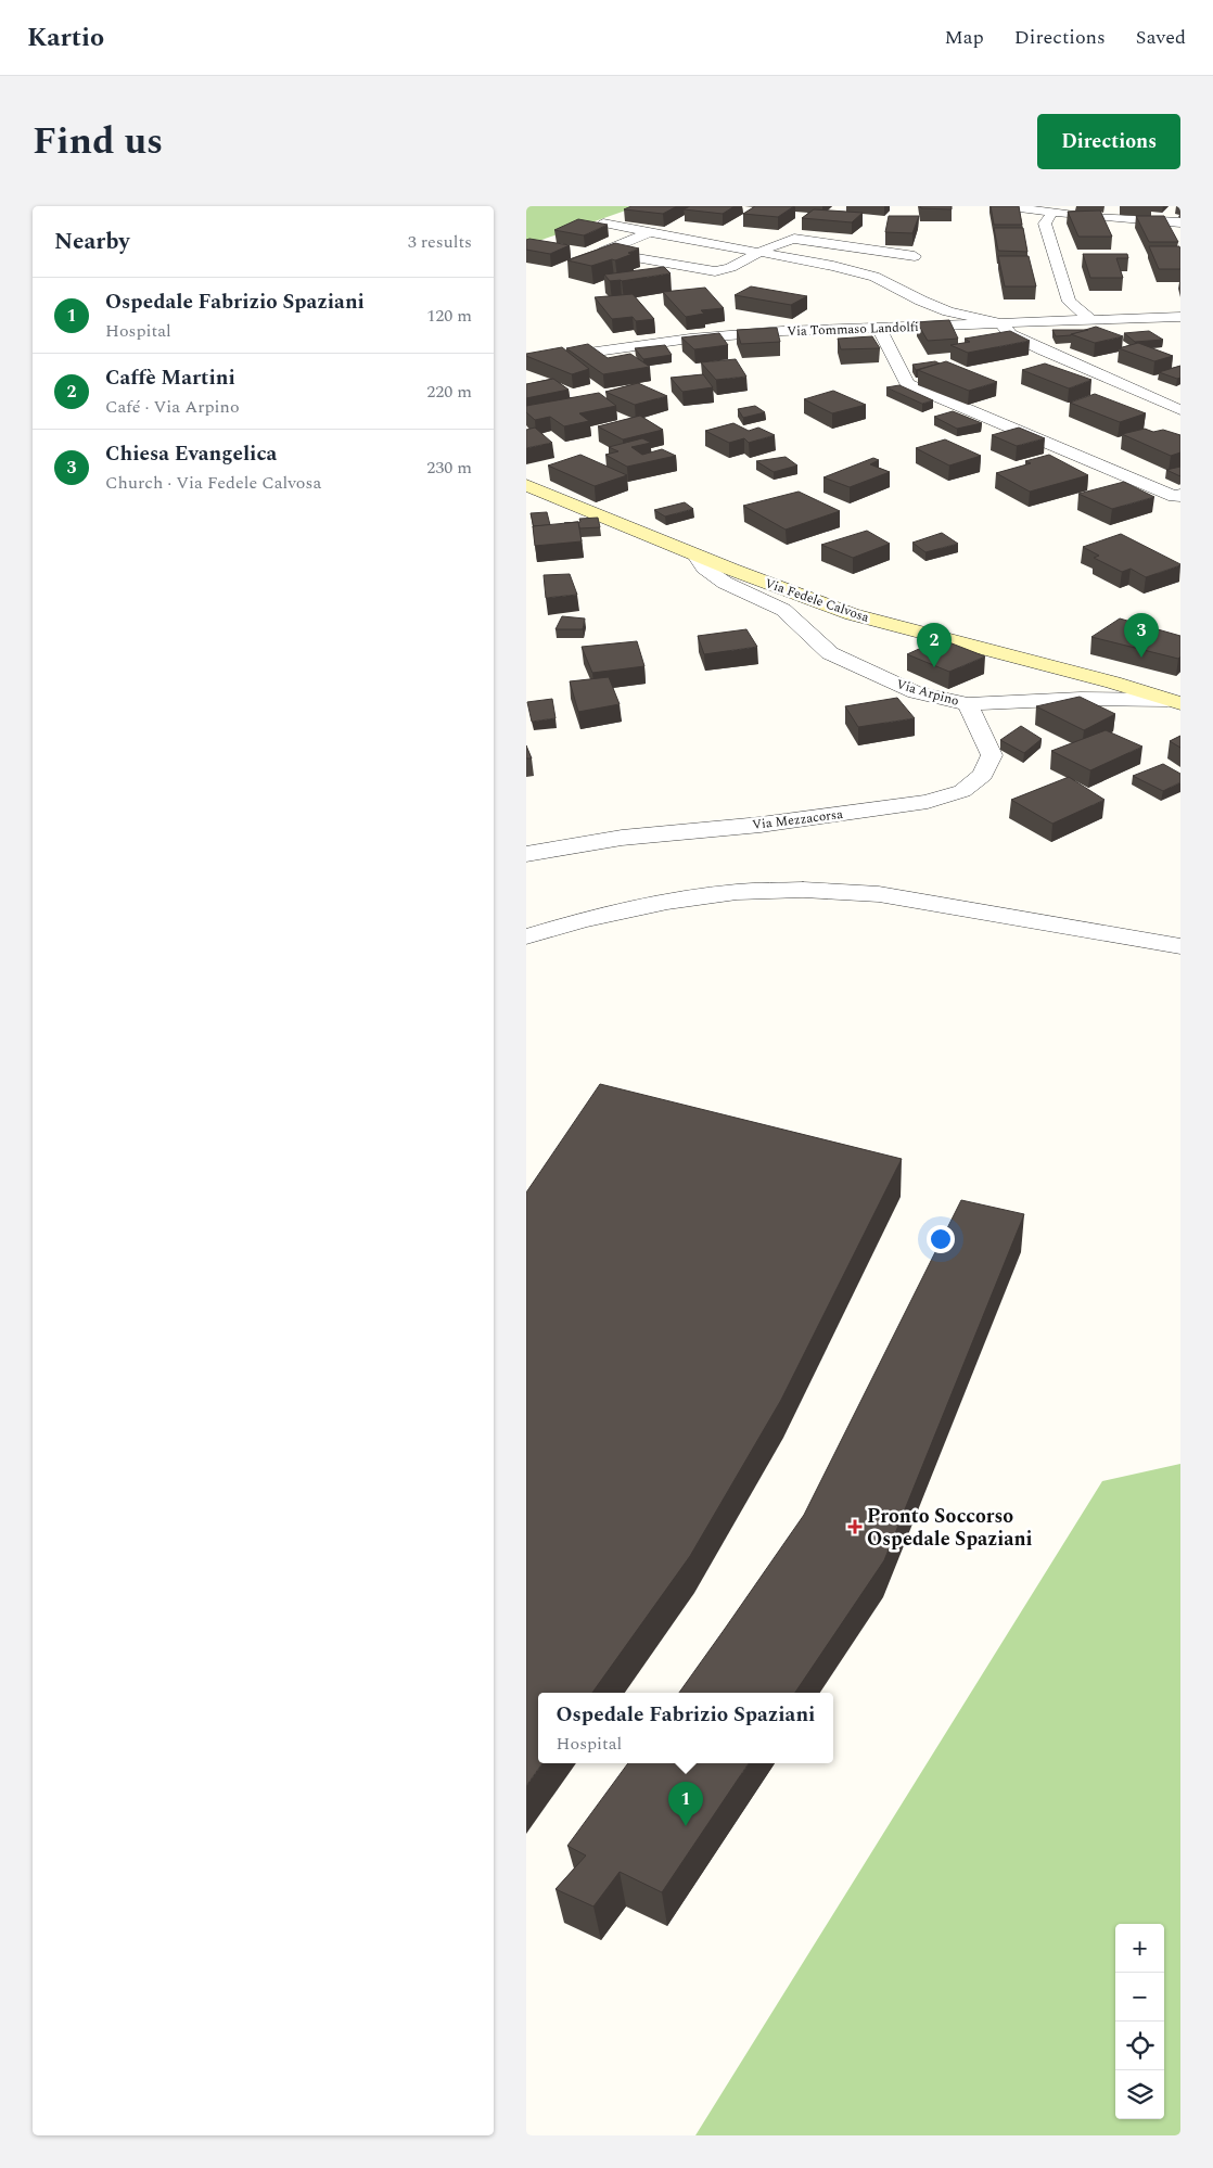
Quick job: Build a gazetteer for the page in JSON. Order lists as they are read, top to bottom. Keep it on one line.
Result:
{"streets":{"street":["Via Tommaso Landolfi","Via Fedele Calvosa","Via Arpino","Via Mezzacorsa"]},"crossings":[["Via Fedele Calvosa","Via Arpino"],["Via Arpino","Via Mezzacorsa"]],"places":{"health":["Pronto Soccorso Ospedale Spaziani"]},"page":{"header":"Kartio","nav":["Map","Directions","Saved"],"title":"Find us","buttons":"Directions","heading":["Nearby","3 results"],"list":[{"mark":"1","name":"Ospedale Fabrizio Spaziani","note":"Hospital","value":"120 m"},{"mark":"2","name":"Caffè Martini","note":"Café · Via Arpino","value":"220 m"},{"mark":"3","name":"Chiesa Evangelica","note":"Church · Via Fedele Calvosa","value":"230 m"}],"pins":["3","2","1"],"popup":["Ospedale Fabrizio Spaziani","Hospital"],"map_buttons":["+","−"]}}
